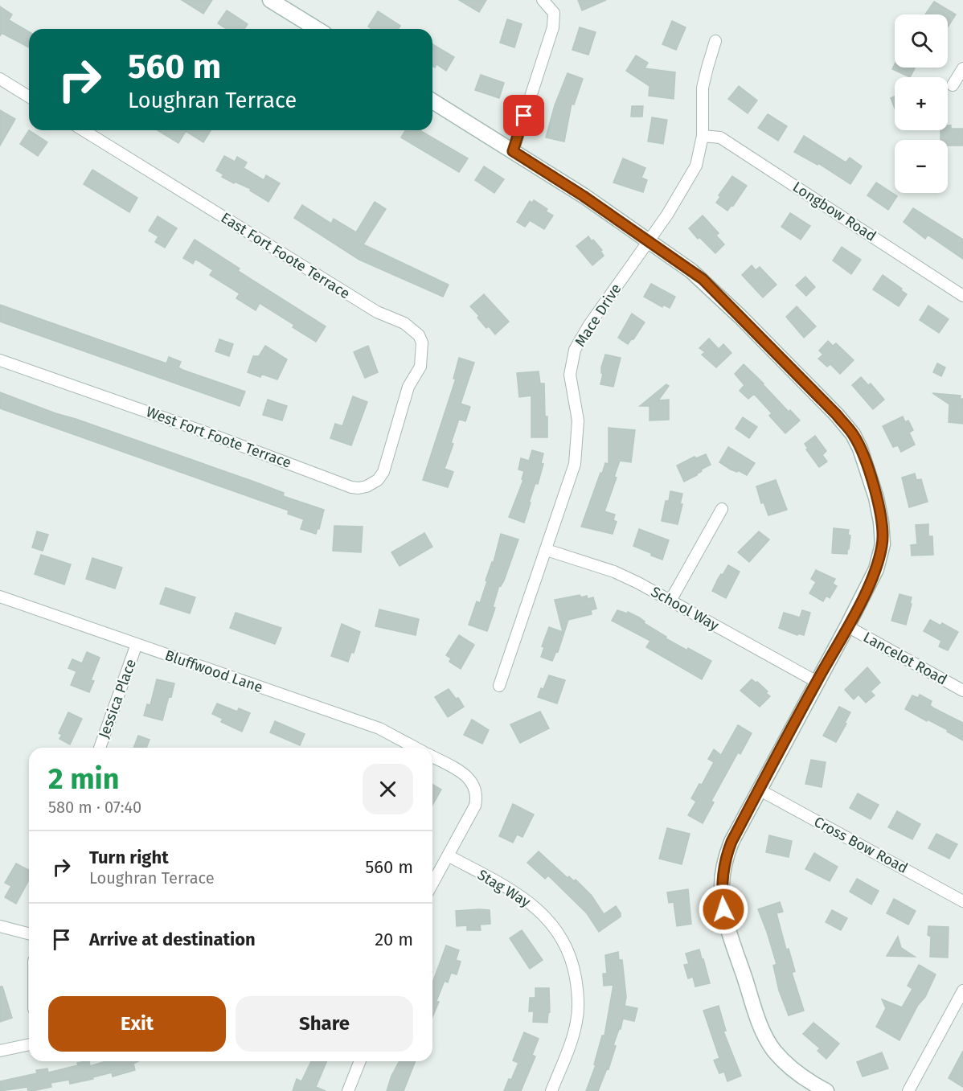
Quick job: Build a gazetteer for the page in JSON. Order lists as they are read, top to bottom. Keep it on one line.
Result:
{"streets":{"street":["Longbow Road","East Fort Foote Terrace","Mace Drive","West Fort Foote Terrace","School Way","Lancelot Road","Bluffwood Lane","Jessica Place","Cross Bow Road","Stag Way"]},"crossings":[["Longbow Road","Mace Drive"],["East Fort Foote Terrace","West Fort Foote Terrace"],["Mace Drive","School Way"],["Bluffwood Lane","Jessica Place"]],"page":{"map_buttons":["+","−"],"turn":["560 m","Loughran Terrace"],"heading":["2 min","580 m · 07:40"],"list":[{"name":"Turn right","note":"Loughran Terrace","value":"560 m"},{"name":"Arrive at destination","value":"20 m"}],"buttons":["Exit","Share"]}}
